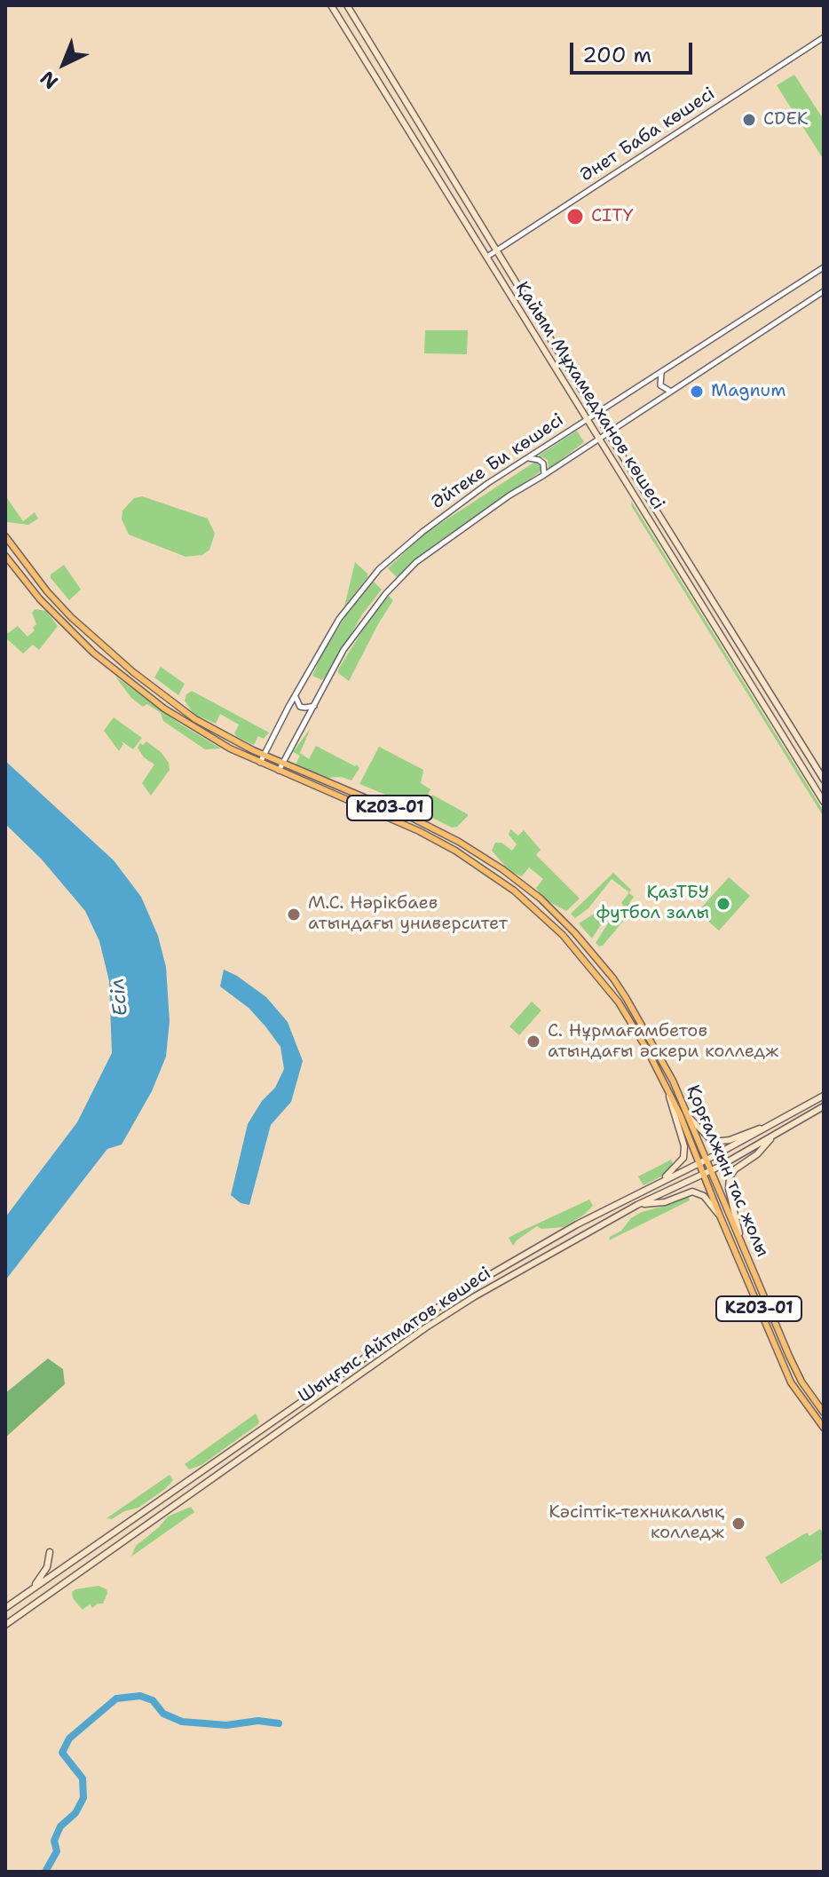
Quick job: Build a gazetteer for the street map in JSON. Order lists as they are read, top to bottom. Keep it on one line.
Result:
{"streets":{"main road":["Қайым Мұхамедханов көшесі","KZ03-01","Қорғалжын тас жолы","Шыңғыс Айтматов көшесі"],"street":["Әнет Баба көшесі","Әйтеке Би көшесі"]},"crossings":[["Әнет Баба көшесі","Қайым Мұхамедханов көшесі"],["Қайым Мұхамедханов көшесі","Әйтеке Би көшесі"],["Әйтеке Би көшесі","Қорғалжын тас жолы"],["Қорғалжын тас жолы","Шыңғыс Айтматов көшесі"]],"water":["Есіл"],"places":["CDEK","CITY","Magnum","ҚазТБУ футбол залы","М.С. Нәрікбаев атындағы университет","С. Нұрмағамбетов атындағы әскери колледж","Кәсіптік-техникалық колледж"],"scale_bar":"200 m","north":"bottom left"}
